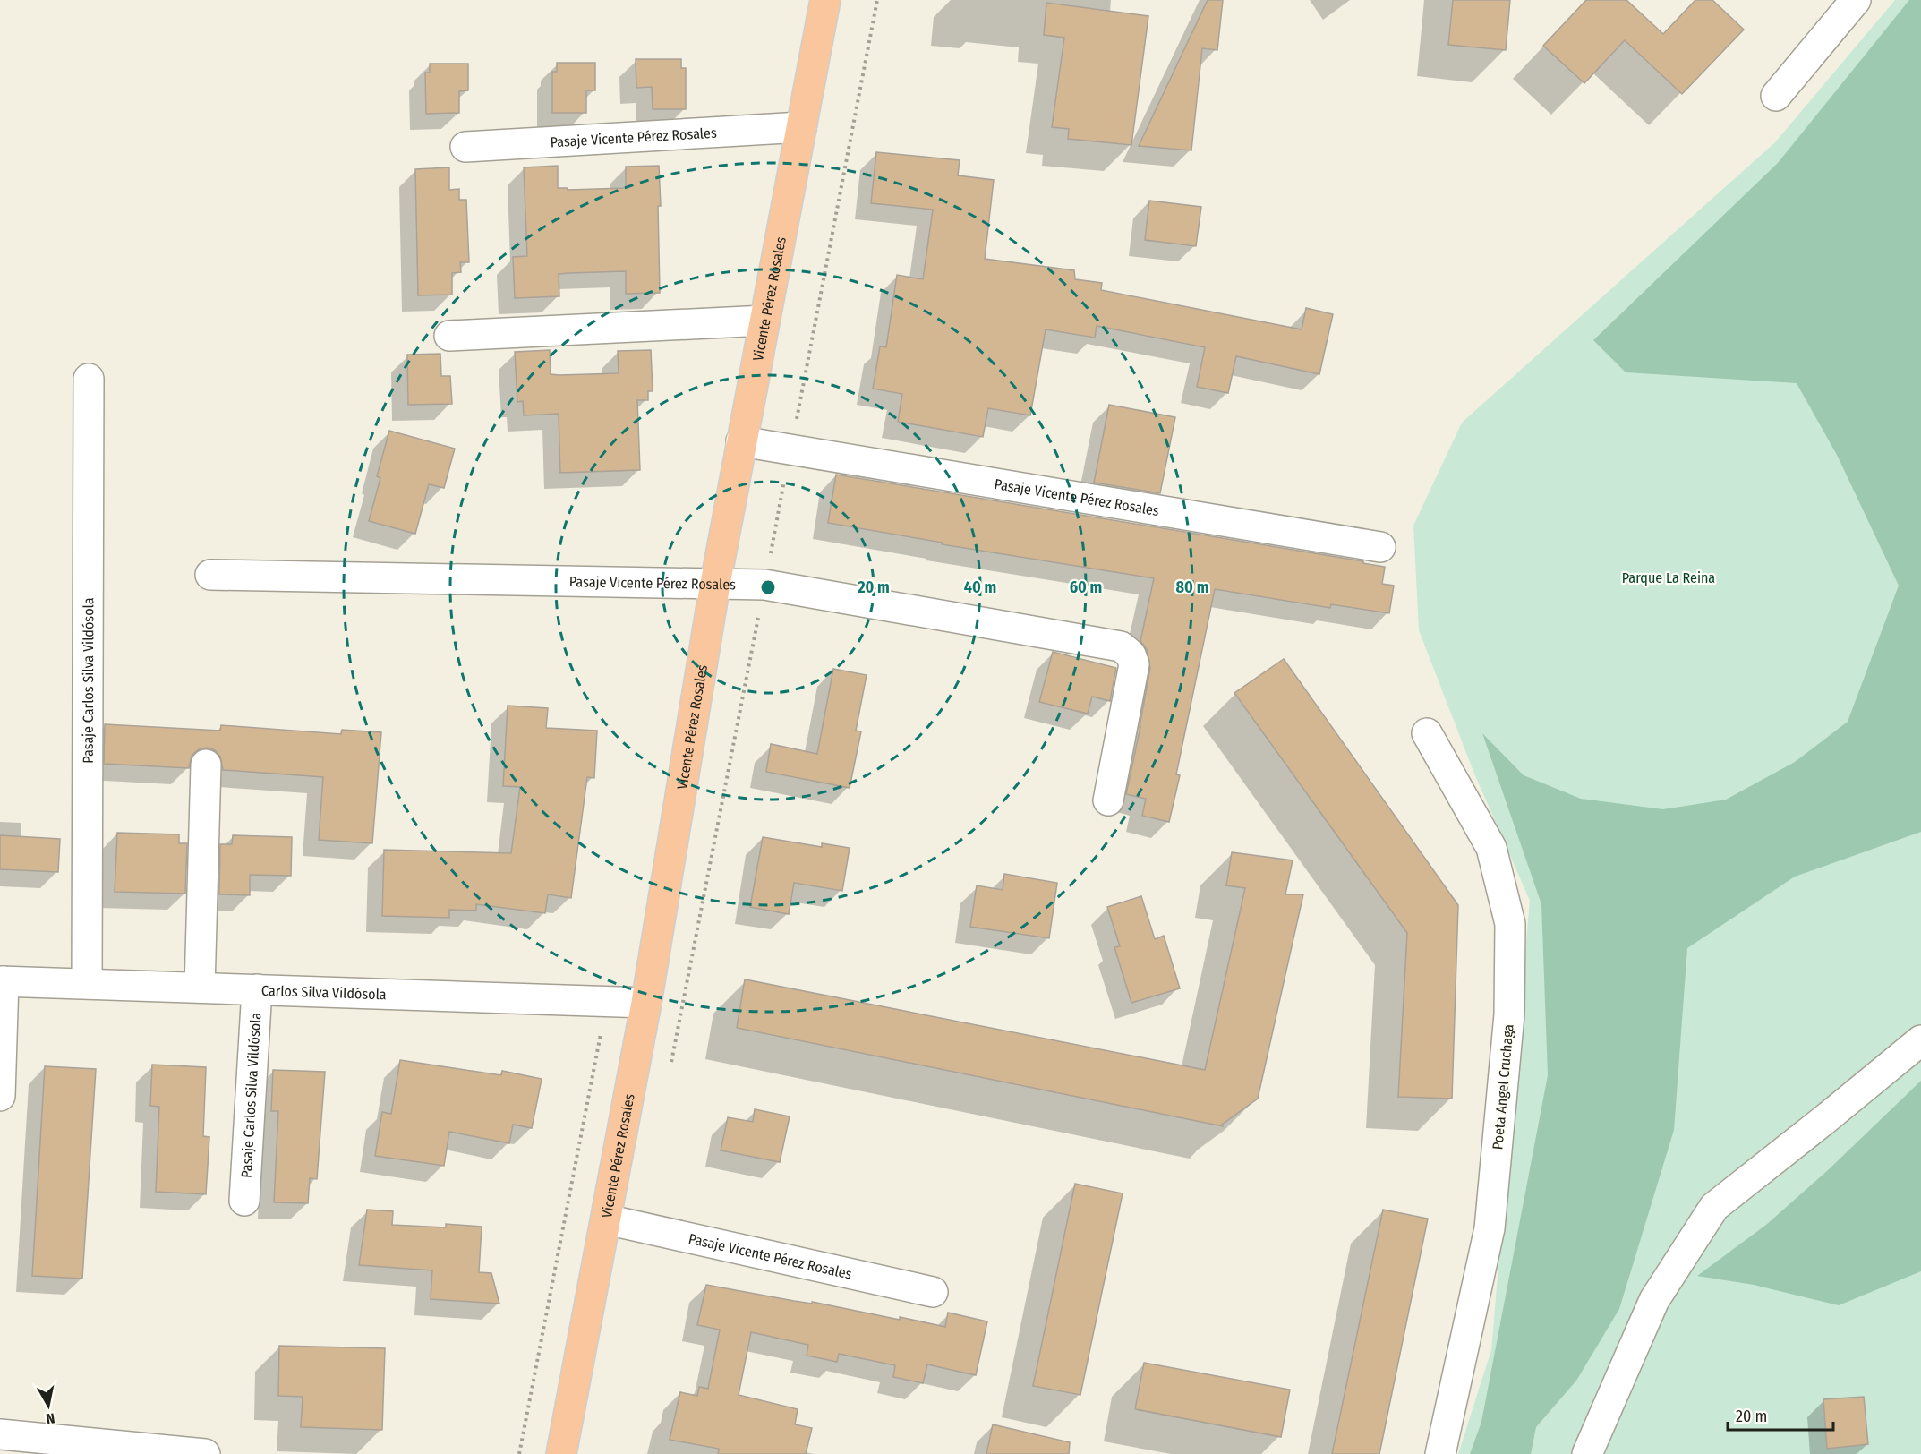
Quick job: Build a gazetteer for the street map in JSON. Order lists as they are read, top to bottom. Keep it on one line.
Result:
{"streets":{"main road":["Vicente Pérez Rosales"],"street":["Pasaje Vicente Pérez Rosales","Pasaje Carlos Silva Vildósola","Carlos Silva Vildósola","Poeta Angel Cruchaga"]},"crossings":[["Pasaje Vicente Pérez Rosales","Vicente Pérez Rosales"],["Vicente Pérez Rosales","Carlos Silva Vildósola"],["Pasaje Carlos Silva Vildósola","Carlos Silva Vildósola"]],"parks":["Parque La Reina"],"scale_bar":"20 m","north":"bottom","rings":["20 m","40 m","60 m","80 m"]}
